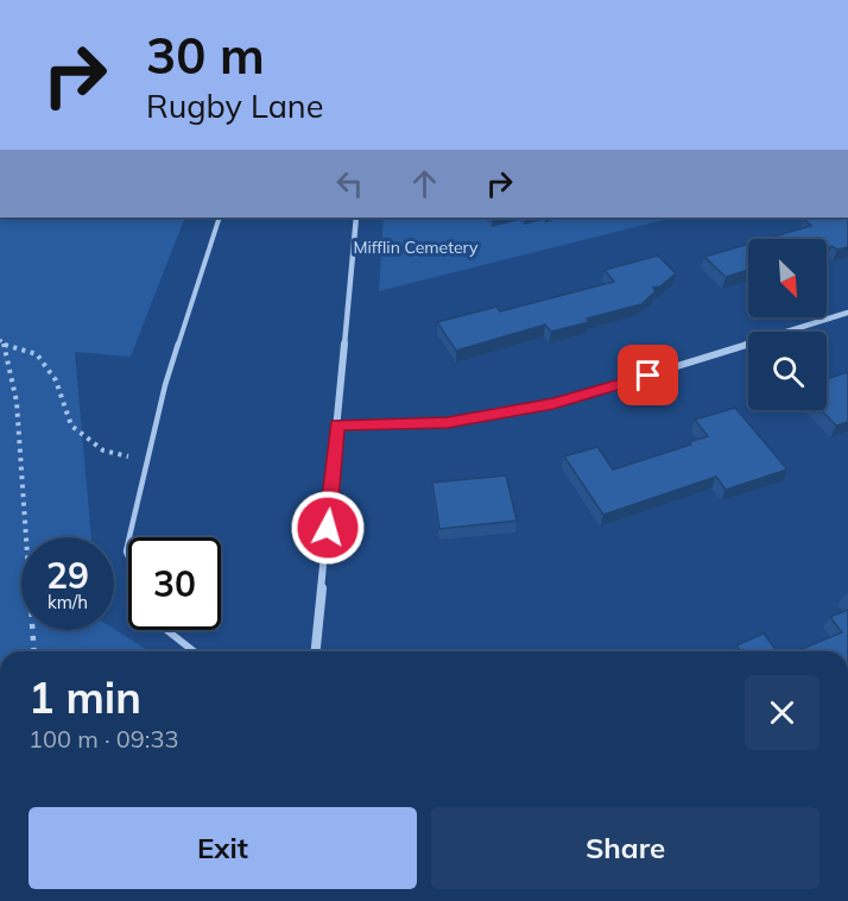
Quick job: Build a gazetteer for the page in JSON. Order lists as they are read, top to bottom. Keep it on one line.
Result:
{"parks":["Mifflin Cemetery"],"north":"bottom right","page":{"turn":["30 m","Rugby Lane"],"speed":"29 km/h","limit":"30","heading":["1 min","100 m · 09:33"],"buttons":["Exit","Share"]}}
